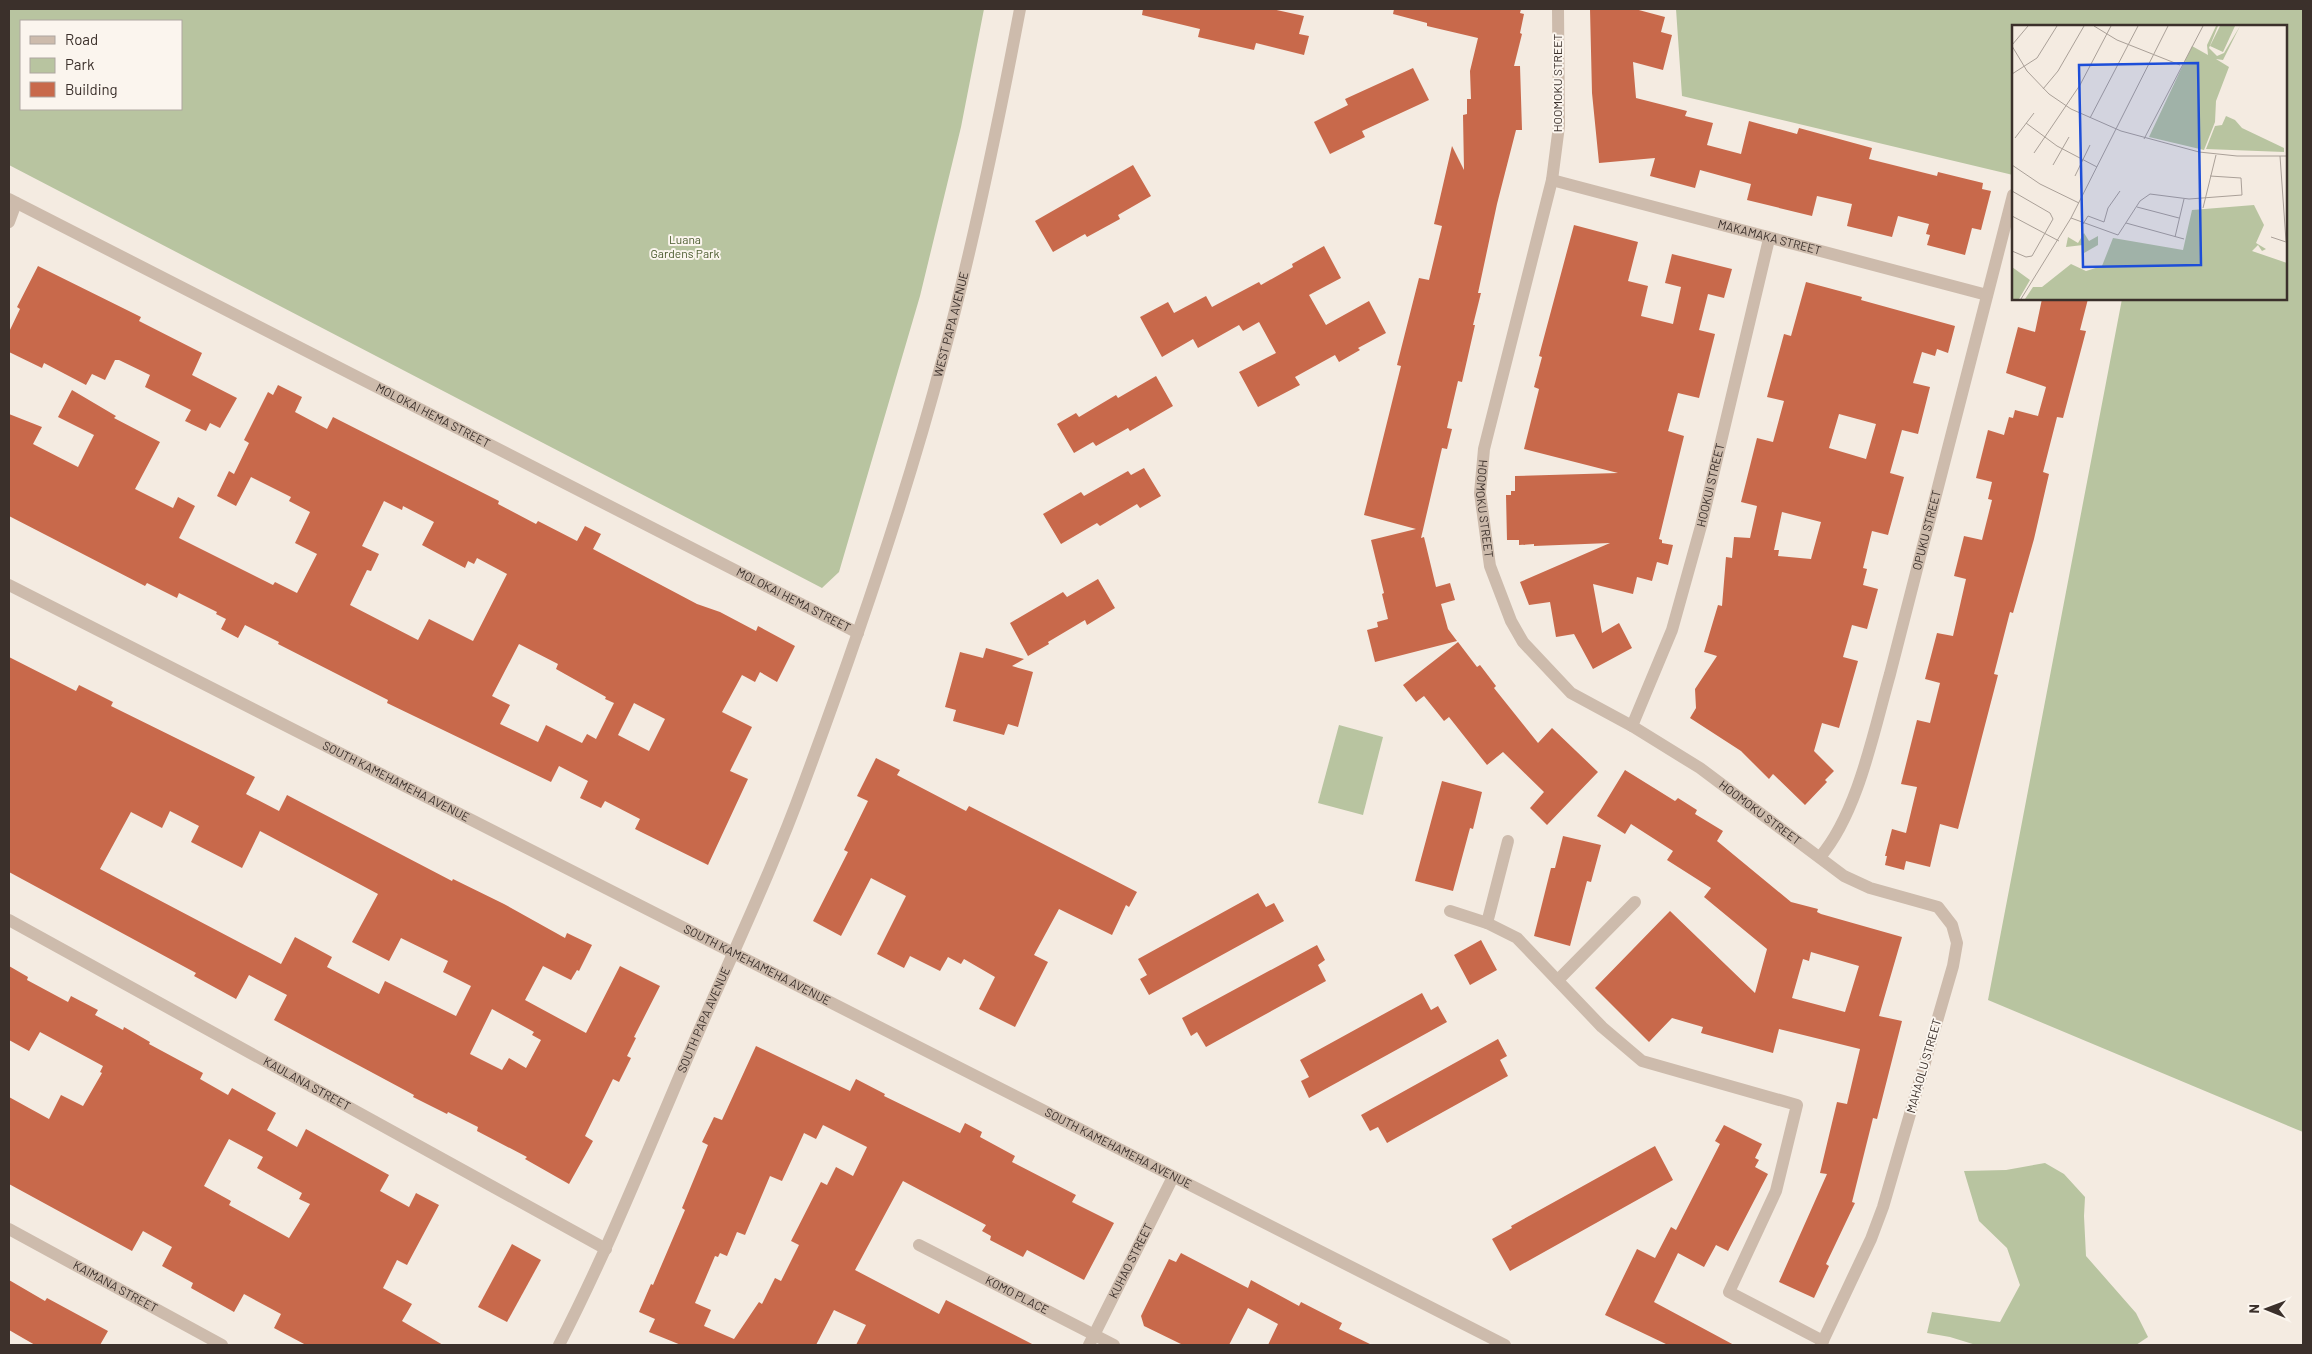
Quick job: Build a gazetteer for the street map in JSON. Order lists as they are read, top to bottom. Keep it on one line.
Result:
{"streets":{"street":["HOOMOKU STREET","MAKAMAKA STREET","WEST PAPA AVENUE","MOLOKAI HEMA STREET","HOOKUI STREET","OPUKU STREET","SOUTH KAMEHAMEHA AVENUE","SOUTH PAPA AVENUE","MAHAOLU STREET","KAULANA STREET","KUHAO STREET","KAIMANA STREET","KOMO PLACE"]},"crossings":[["HOOMOKU STREET","MAKAMAKA STREET"],["HOOMOKU STREET","HOOKUI STREET"],["HOOMOKU STREET","OPUKU STREET"],["HOOMOKU STREET","MAHAOLU STREET"],["MAKAMAKA STREET","HOOKUI STREET"],["MAKAMAKA STREET","OPUKU STREET"],["WEST PAPA AVENUE","MOLOKAI HEMA STREET"],["WEST PAPA AVENUE","SOUTH PAPA AVENUE"],["MOLOKAI HEMA STREET","SOUTH PAPA AVENUE"],["OPUKU STREET","MAHAOLU STREET"],["SOUTH KAMEHAMEHA AVENUE","SOUTH PAPA AVENUE"],["SOUTH KAMEHAMEHA AVENUE","KUHAO STREET"],["SOUTH PAPA AVENUE","KAULANA STREET"],["KUHAO STREET","KOMO PLACE"]],"parks":["Luana Gardens Park"],"legend":["Road","Park","Building"],"north":"left"}
